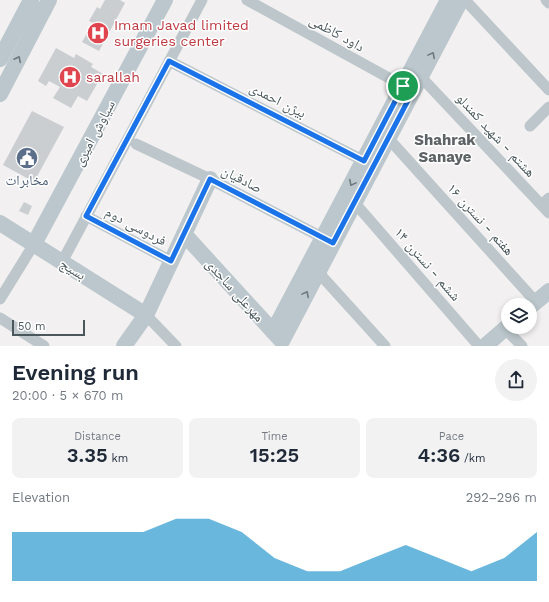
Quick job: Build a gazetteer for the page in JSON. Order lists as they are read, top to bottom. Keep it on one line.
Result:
{"streets":{"street":["داود کاظمی","بیژن احمدی","سیاوش امیری","هشتم - شهید کمندلو","صادقیان","هفتم - نسترن ۱۶","فردوسی دوم","ششم - نسترن ۱۴","بسیج","مهرعلی ساجدی"]},"crossings":[["سیاوش امیری","بسیج"]],"districts":["Shahrak Sanaye"],"places":{"hospital":["Imam Javad limited surgeries center","sarallah"],"public building":["مخابرات"]},"scale_bar":"50 m","page":{"scale":"50 m","heading":["Evening run","20:00 · 5 × 670 m"],"stats":[["Distance","3.35 km"],["Time","15:25"],["Pace","4:36 /km"]],"chart":["Elevation","292–296 m"]}}
